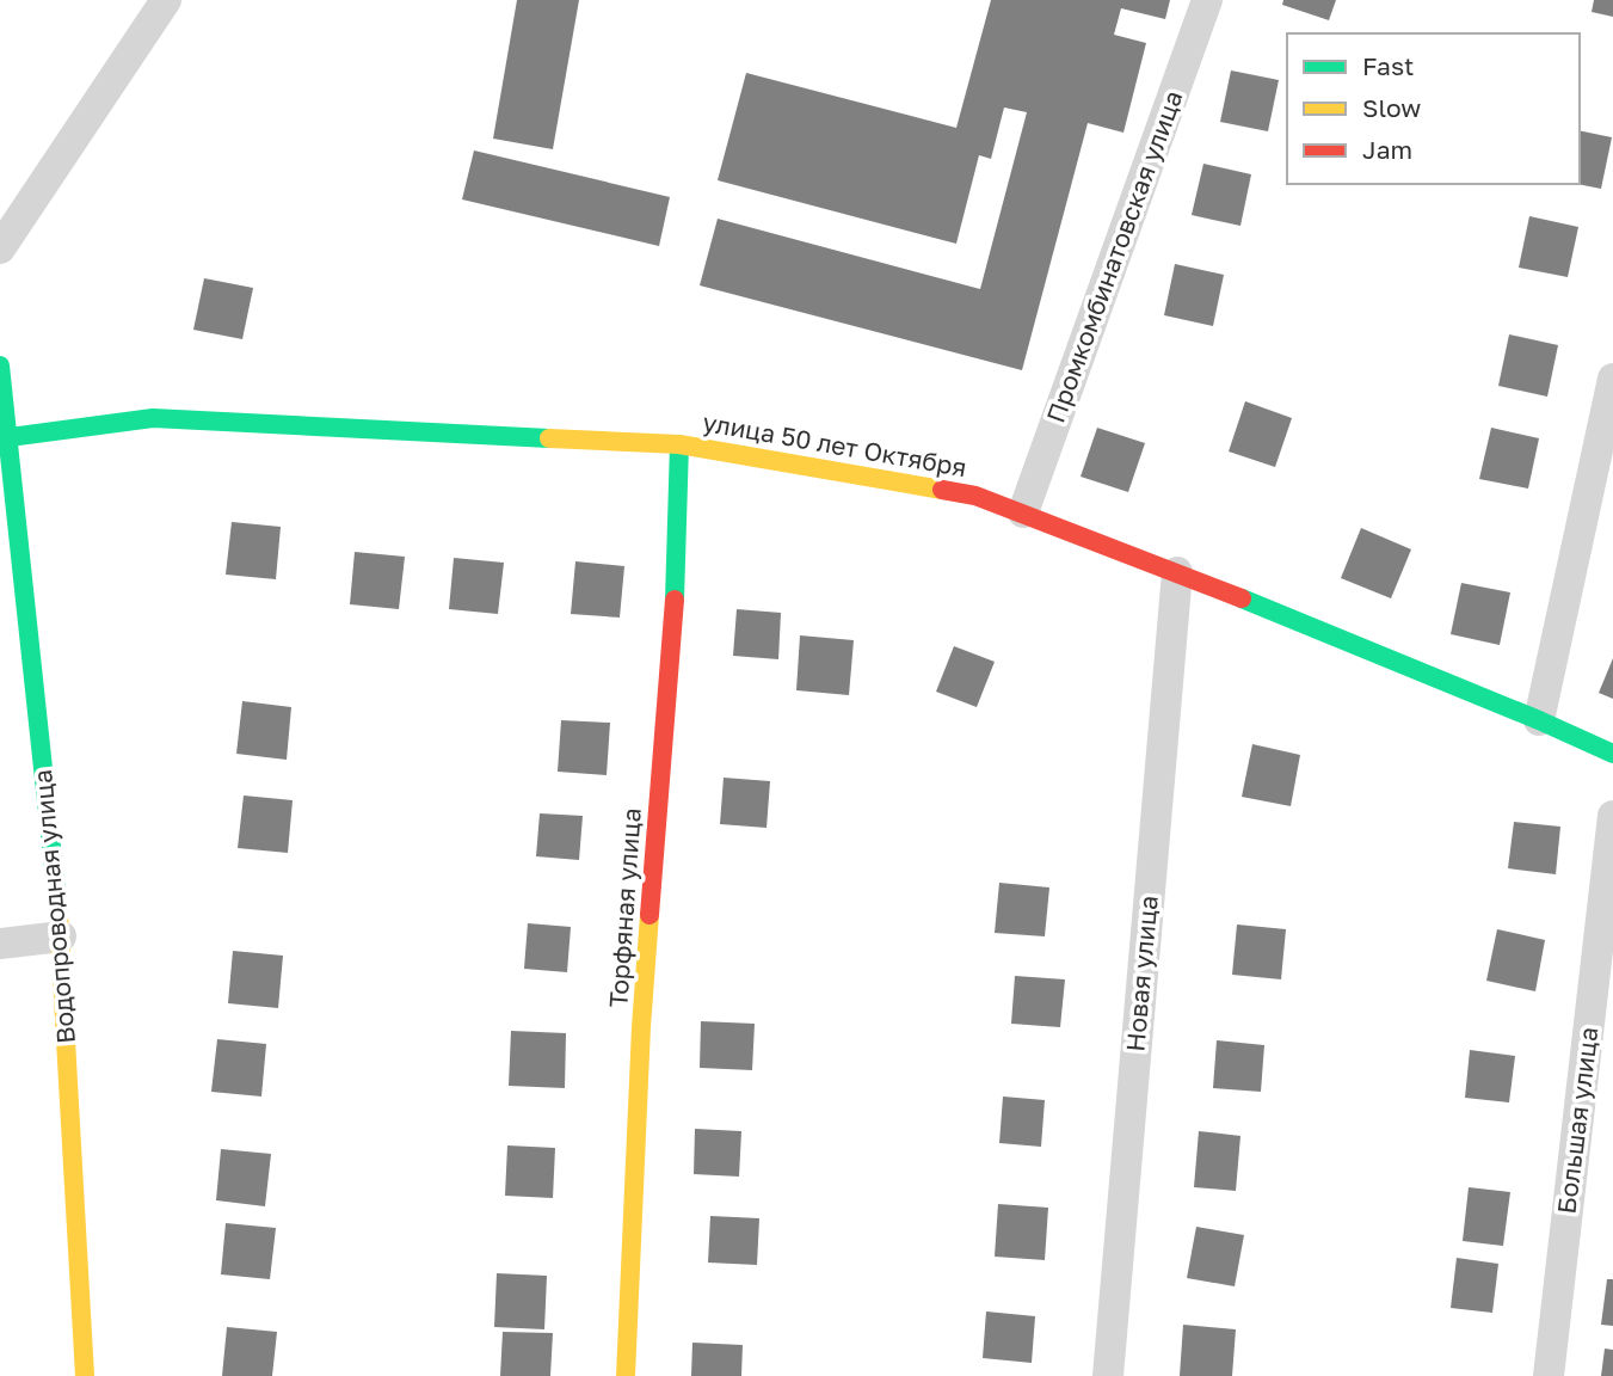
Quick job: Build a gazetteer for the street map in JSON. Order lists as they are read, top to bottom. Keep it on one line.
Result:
{"streets":{"street":["Промкомбинатовская улица","улица 50 лет Октября","Водопроводная улица","Торфяная улица","Новая улица","Большая улица"]},"crossings":[["Промкомбинатовская улица","улица 50 лет Октября"],["улица 50 лет Октября","Водопроводная улица"],["улица 50 лет Октября","Торфяная улица"],["улица 50 лет Октября","Новая улица"]],"legend":["Fast","Slow","Jam"]}
